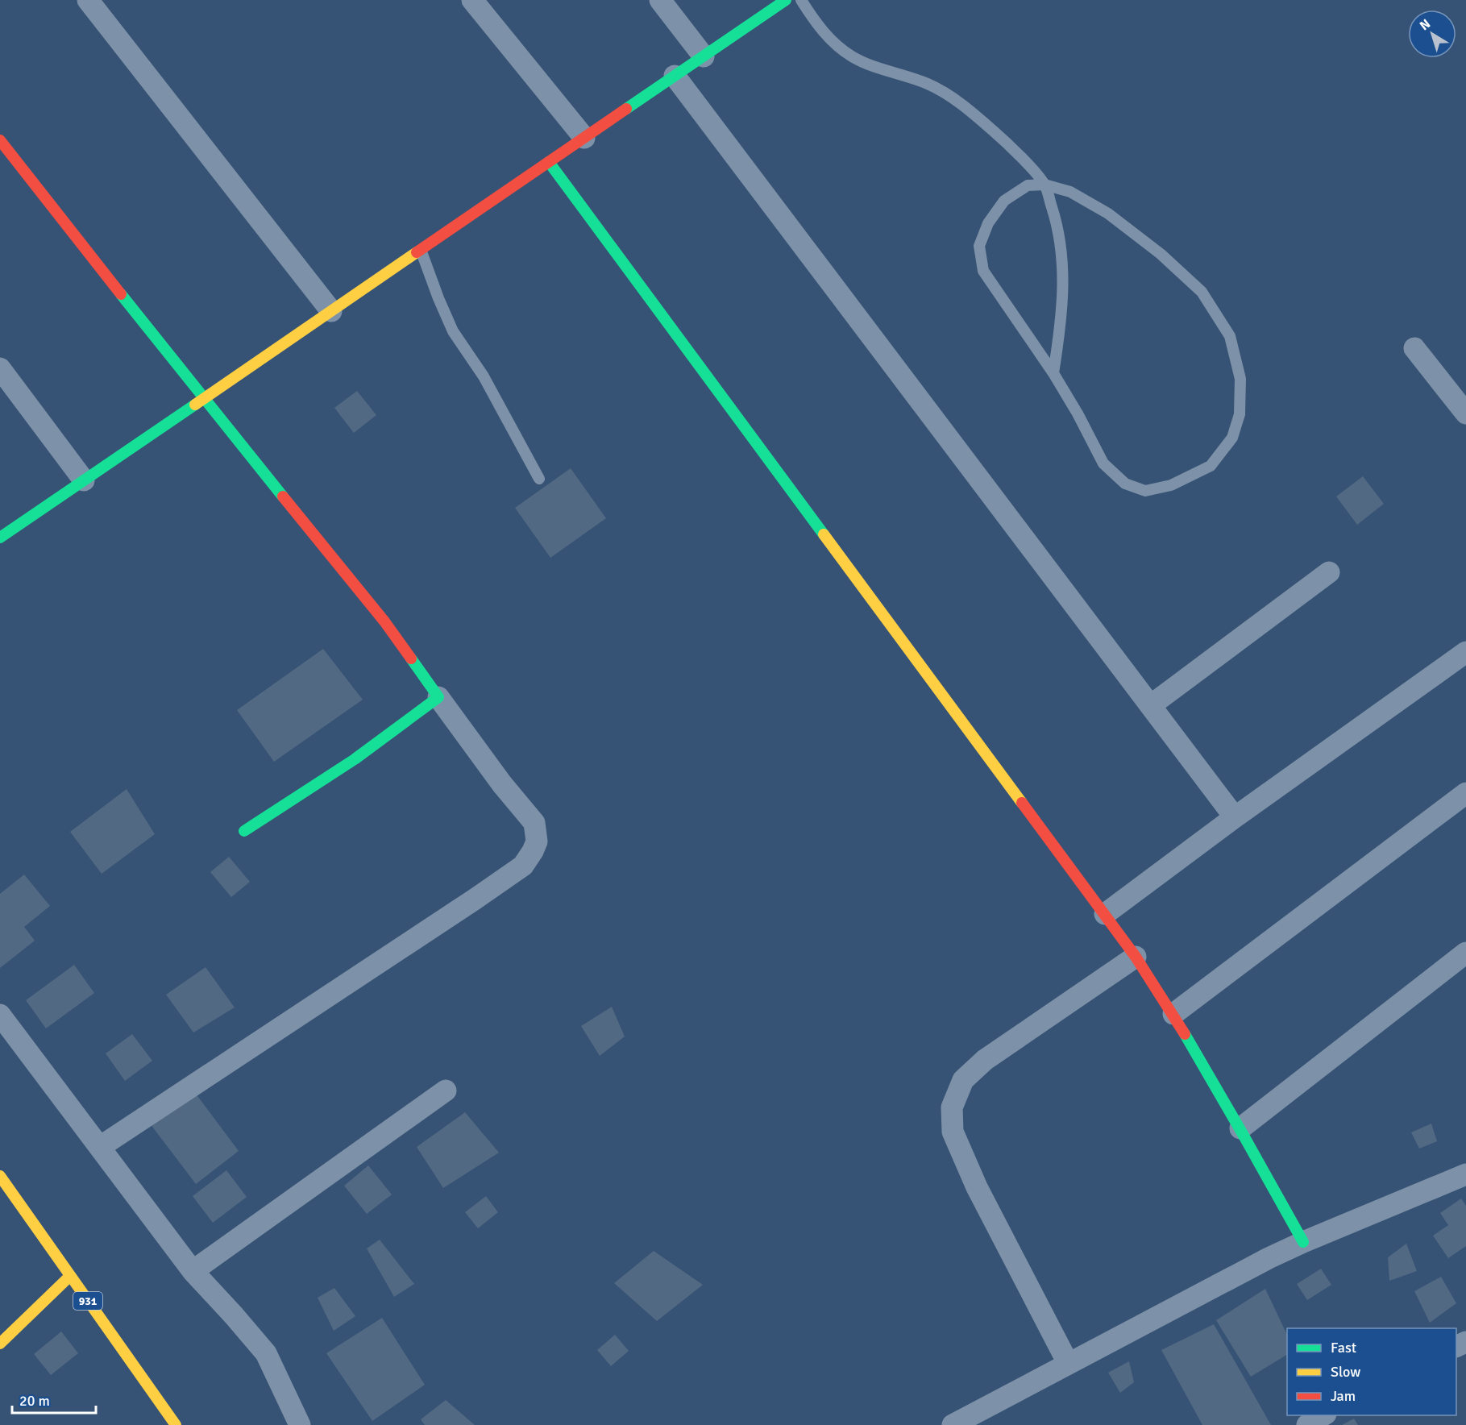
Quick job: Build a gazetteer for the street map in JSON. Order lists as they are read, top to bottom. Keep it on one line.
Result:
{"streets":{"street":["931"]},"legend":["Fast","Slow","Jam"],"scale_bar":"20 m","north":"top left"}
